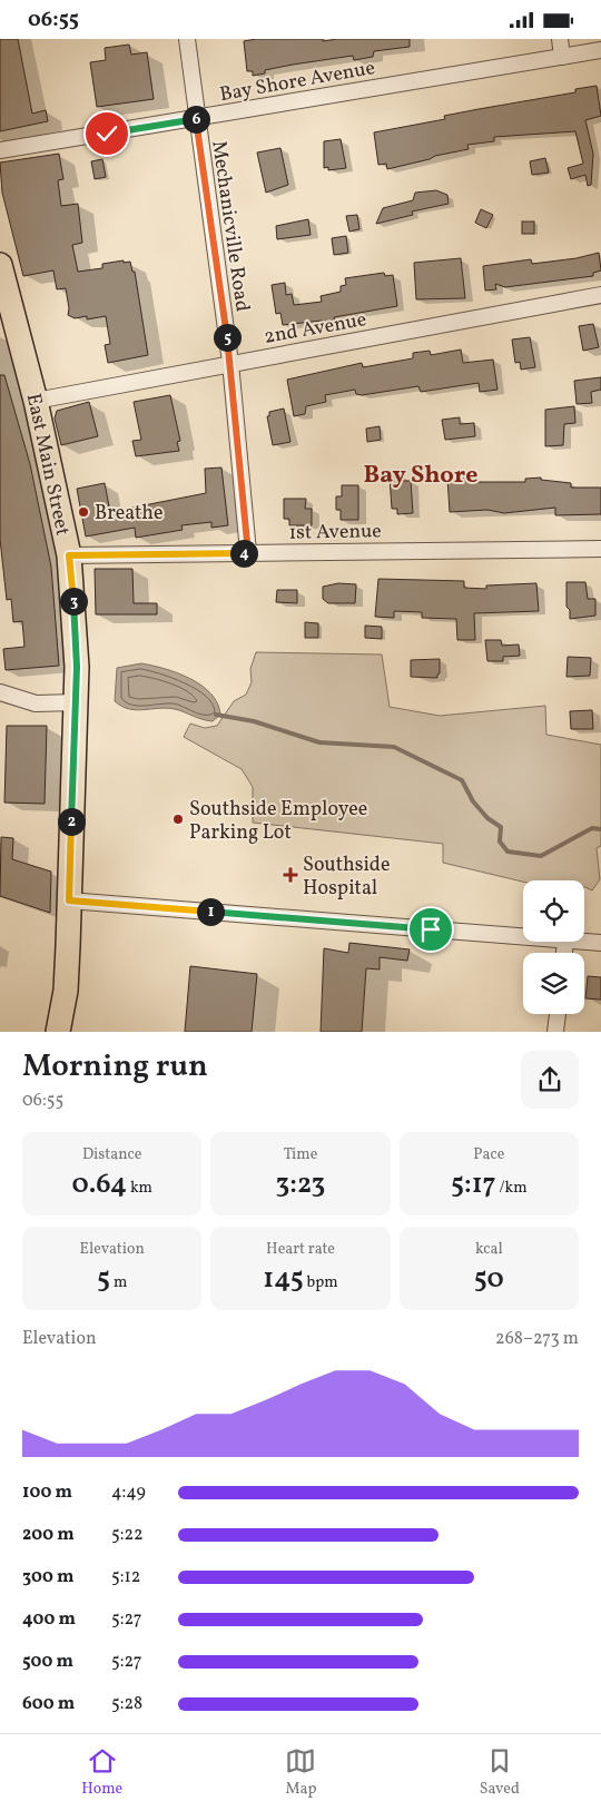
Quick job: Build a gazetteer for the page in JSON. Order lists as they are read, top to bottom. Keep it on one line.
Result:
{"streets":{"main road":["East Main Street"],"street":["Bay Shore Avenue","Mechanicville Road","2nd Avenue","1st Avenue"]},"crossings":[["Bay Shore Avenue","Mechanicville Road"],["Mechanicville Road","2nd Avenue"],["Mechanicville Road","1st Avenue"],["2nd Avenue","East Main Street"],["East Main Street","1st Avenue"]],"districts":["Bay Shore"],"places":{"other":["Breathe","Southside Employee Parking Lot"],"health":["Southside Hospital"]},"page":{"status":"06:55","pins":["6","5","4","3","2","1"],"heading":["Morning run","06:55"],"stats":[["Distance","0.64 km"],["Time","3:23"],["Pace","5:17 /km"],["Elevation","5 m"],["Heart rate","145 bpm"],["kcal","50"]],"chart":["Elevation","268–273 m"],"list":[{"name":"100 m","note":"4:49"},{"name":"200 m","note":"5:22"},{"name":"300 m","note":"5:12"},{"name":"400 m","note":"5:27"},{"name":"500 m","note":"5:27"},{"name":"600 m","note":"5:28"}],"tabs":["Home","Map","Saved"]}}
